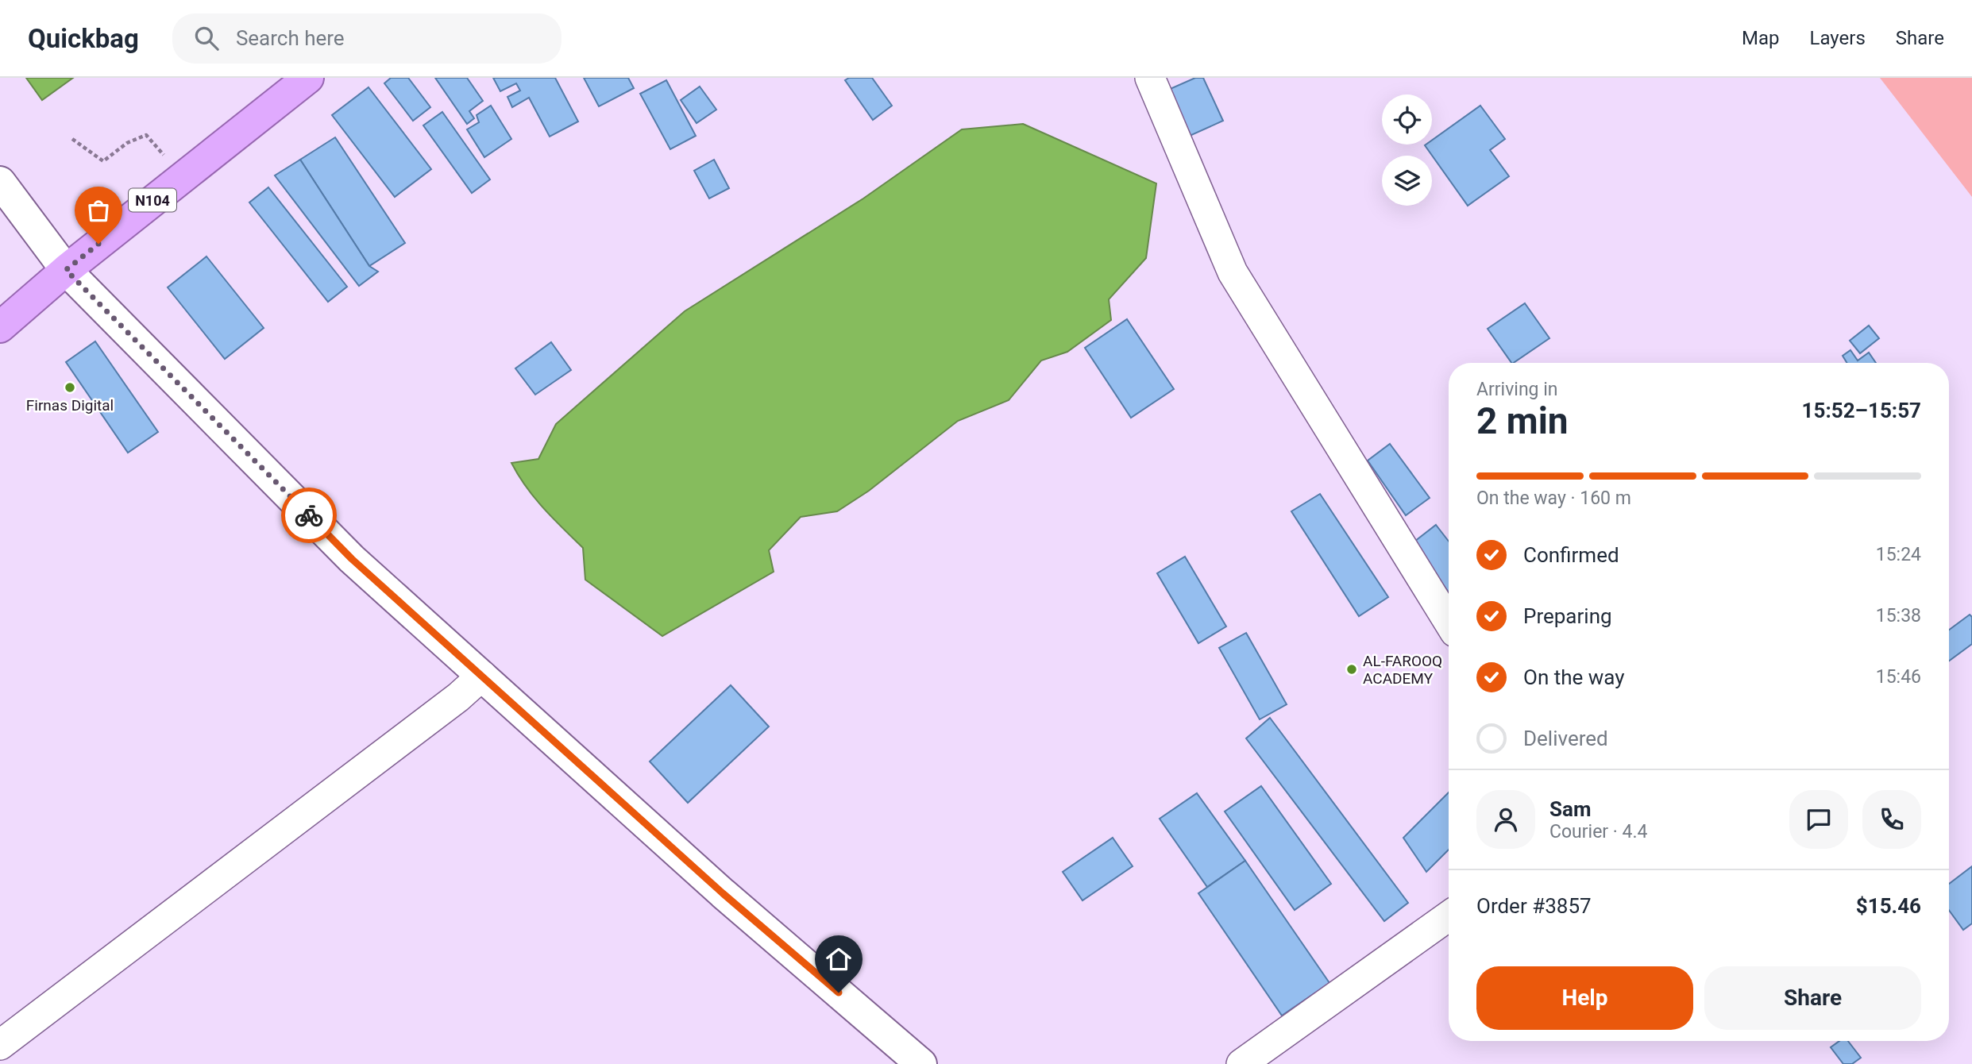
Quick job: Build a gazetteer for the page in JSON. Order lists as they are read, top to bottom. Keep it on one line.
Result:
{"streets":{"highway":["N104"]},"places":["Firnas Digital","AL-FAROOQ ACADEMY"],"page":{"header":"Quickbag","search":"Search here","nav":["Map","Layers","Share"],"heading":["2 min","Arriving in","15:52–15:57"],"panel":["Sam","Courier · 4.4","Order #3857","$15.46"],"bar":"On the way · 160 m","list":[["Confirmed","15:24"],["Preparing","15:38"],["On the way","15:46"],"Delivered"],"buttons":["Help","Share"]}}
